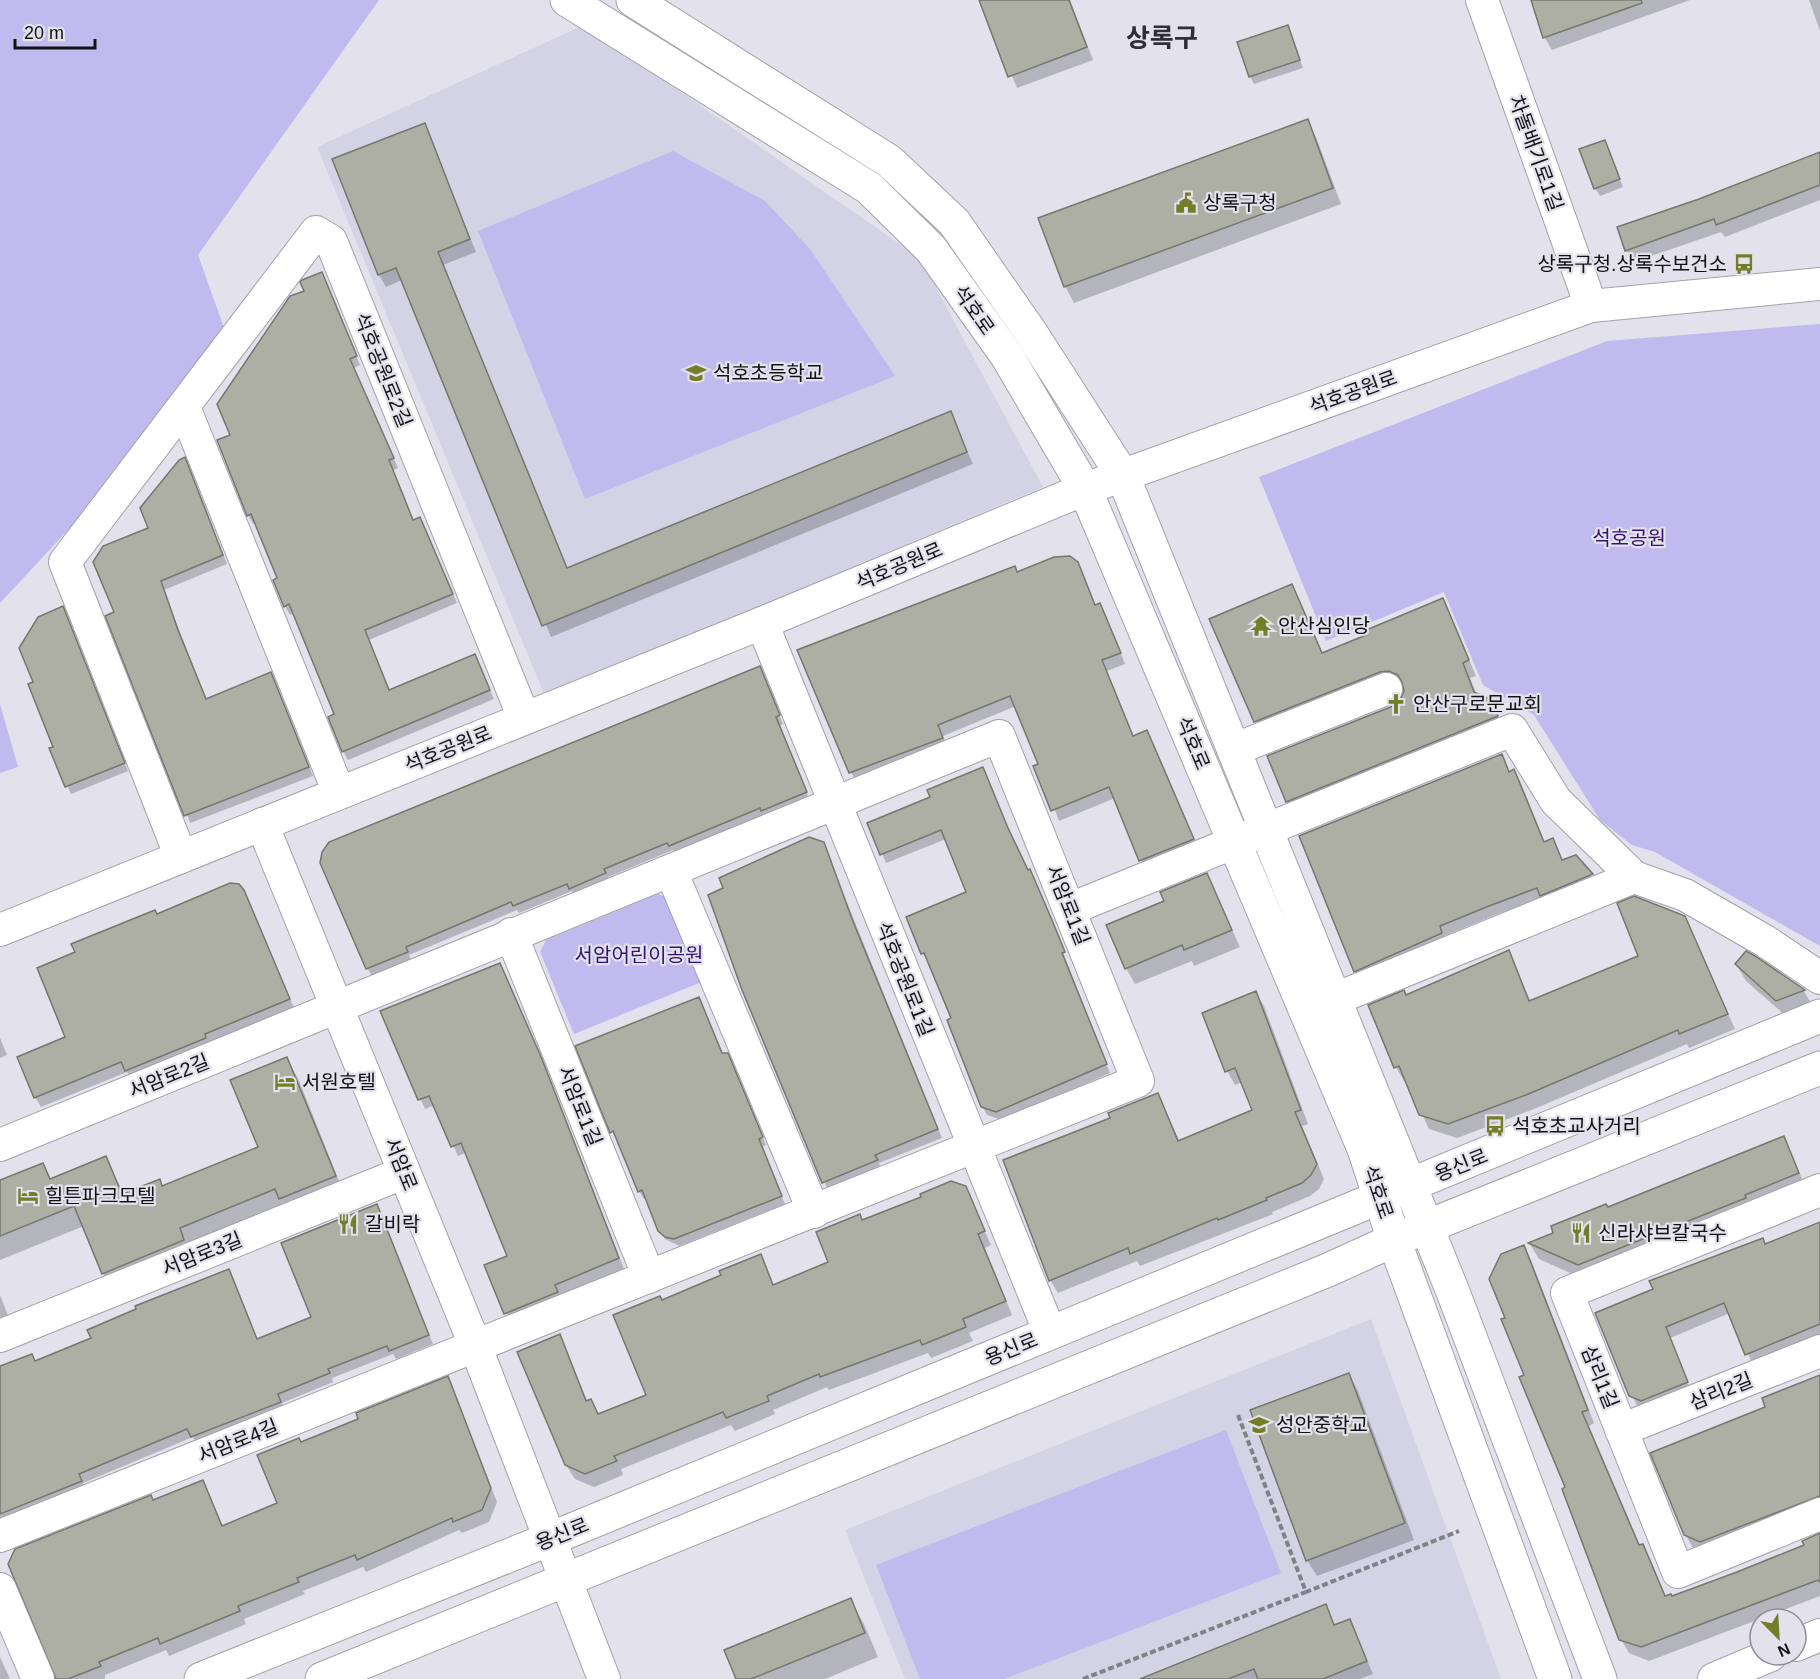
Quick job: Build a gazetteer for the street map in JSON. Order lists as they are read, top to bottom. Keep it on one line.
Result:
{"streets":{"main road":["석호로","용신로"],"street":["차돌배기로1길","석호공원로2길","석호공원로","서암로1길","석호공원로1길","서암로2길","서암로","서암로3길","삼리1길","삼리2길","서암로4길"]},"crossings":[["차돌배기로1길","석호공원로"],["석호로","석호공원로"],["석호로","용신로"],["석호공원로2길","석호공원로"],["석호공원로","석호공원로1길"],["석호공원로","서암로"],["서암로1길","석호공원로1길"],["서암로1길","서암로2길"],["서암로1길","서암로"],["서암로1길","서암로4길"],["석호공원로1길","용신로"],["서암로2길","서암로"],["서암로","용신로"],["서암로","서암로3길"],["서암로","서암로4길"],["삼리1길","삼리2길"]],"districts":["상록구"],"parks":["석호공원","서암어린이공원"],"places":{"public building":["상록구청"],"bus stop":["상록구청.상록수보건소","석호초교사거리"],"school or university":["석호초등학교","성안중학교"],"temple":["안산심인당"],"church":["안산구로문교회"],"hotel":["서원호텔","힐튼파크모텔"],"restaurant":["갈비락","신라샤브칼국수"]},"scale_bar":"20 m","north":"bottom right"}
